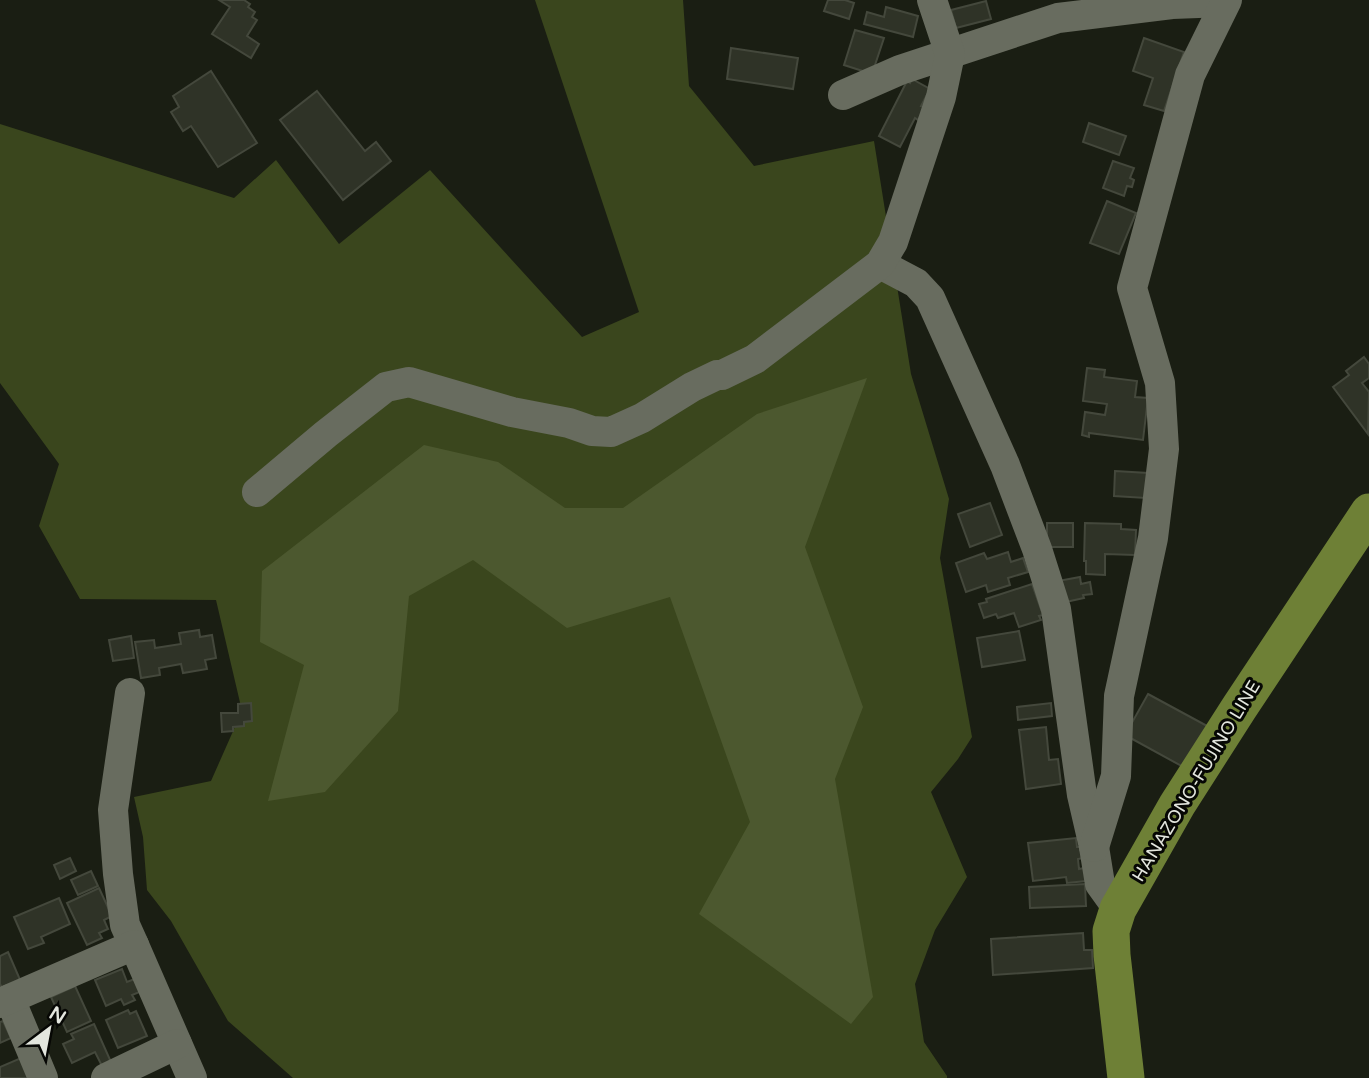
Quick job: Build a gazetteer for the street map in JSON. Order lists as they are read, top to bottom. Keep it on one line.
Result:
{"streets":{"main road":["HANAZONO-FUJINO LINE"]},"north":"top right"}
